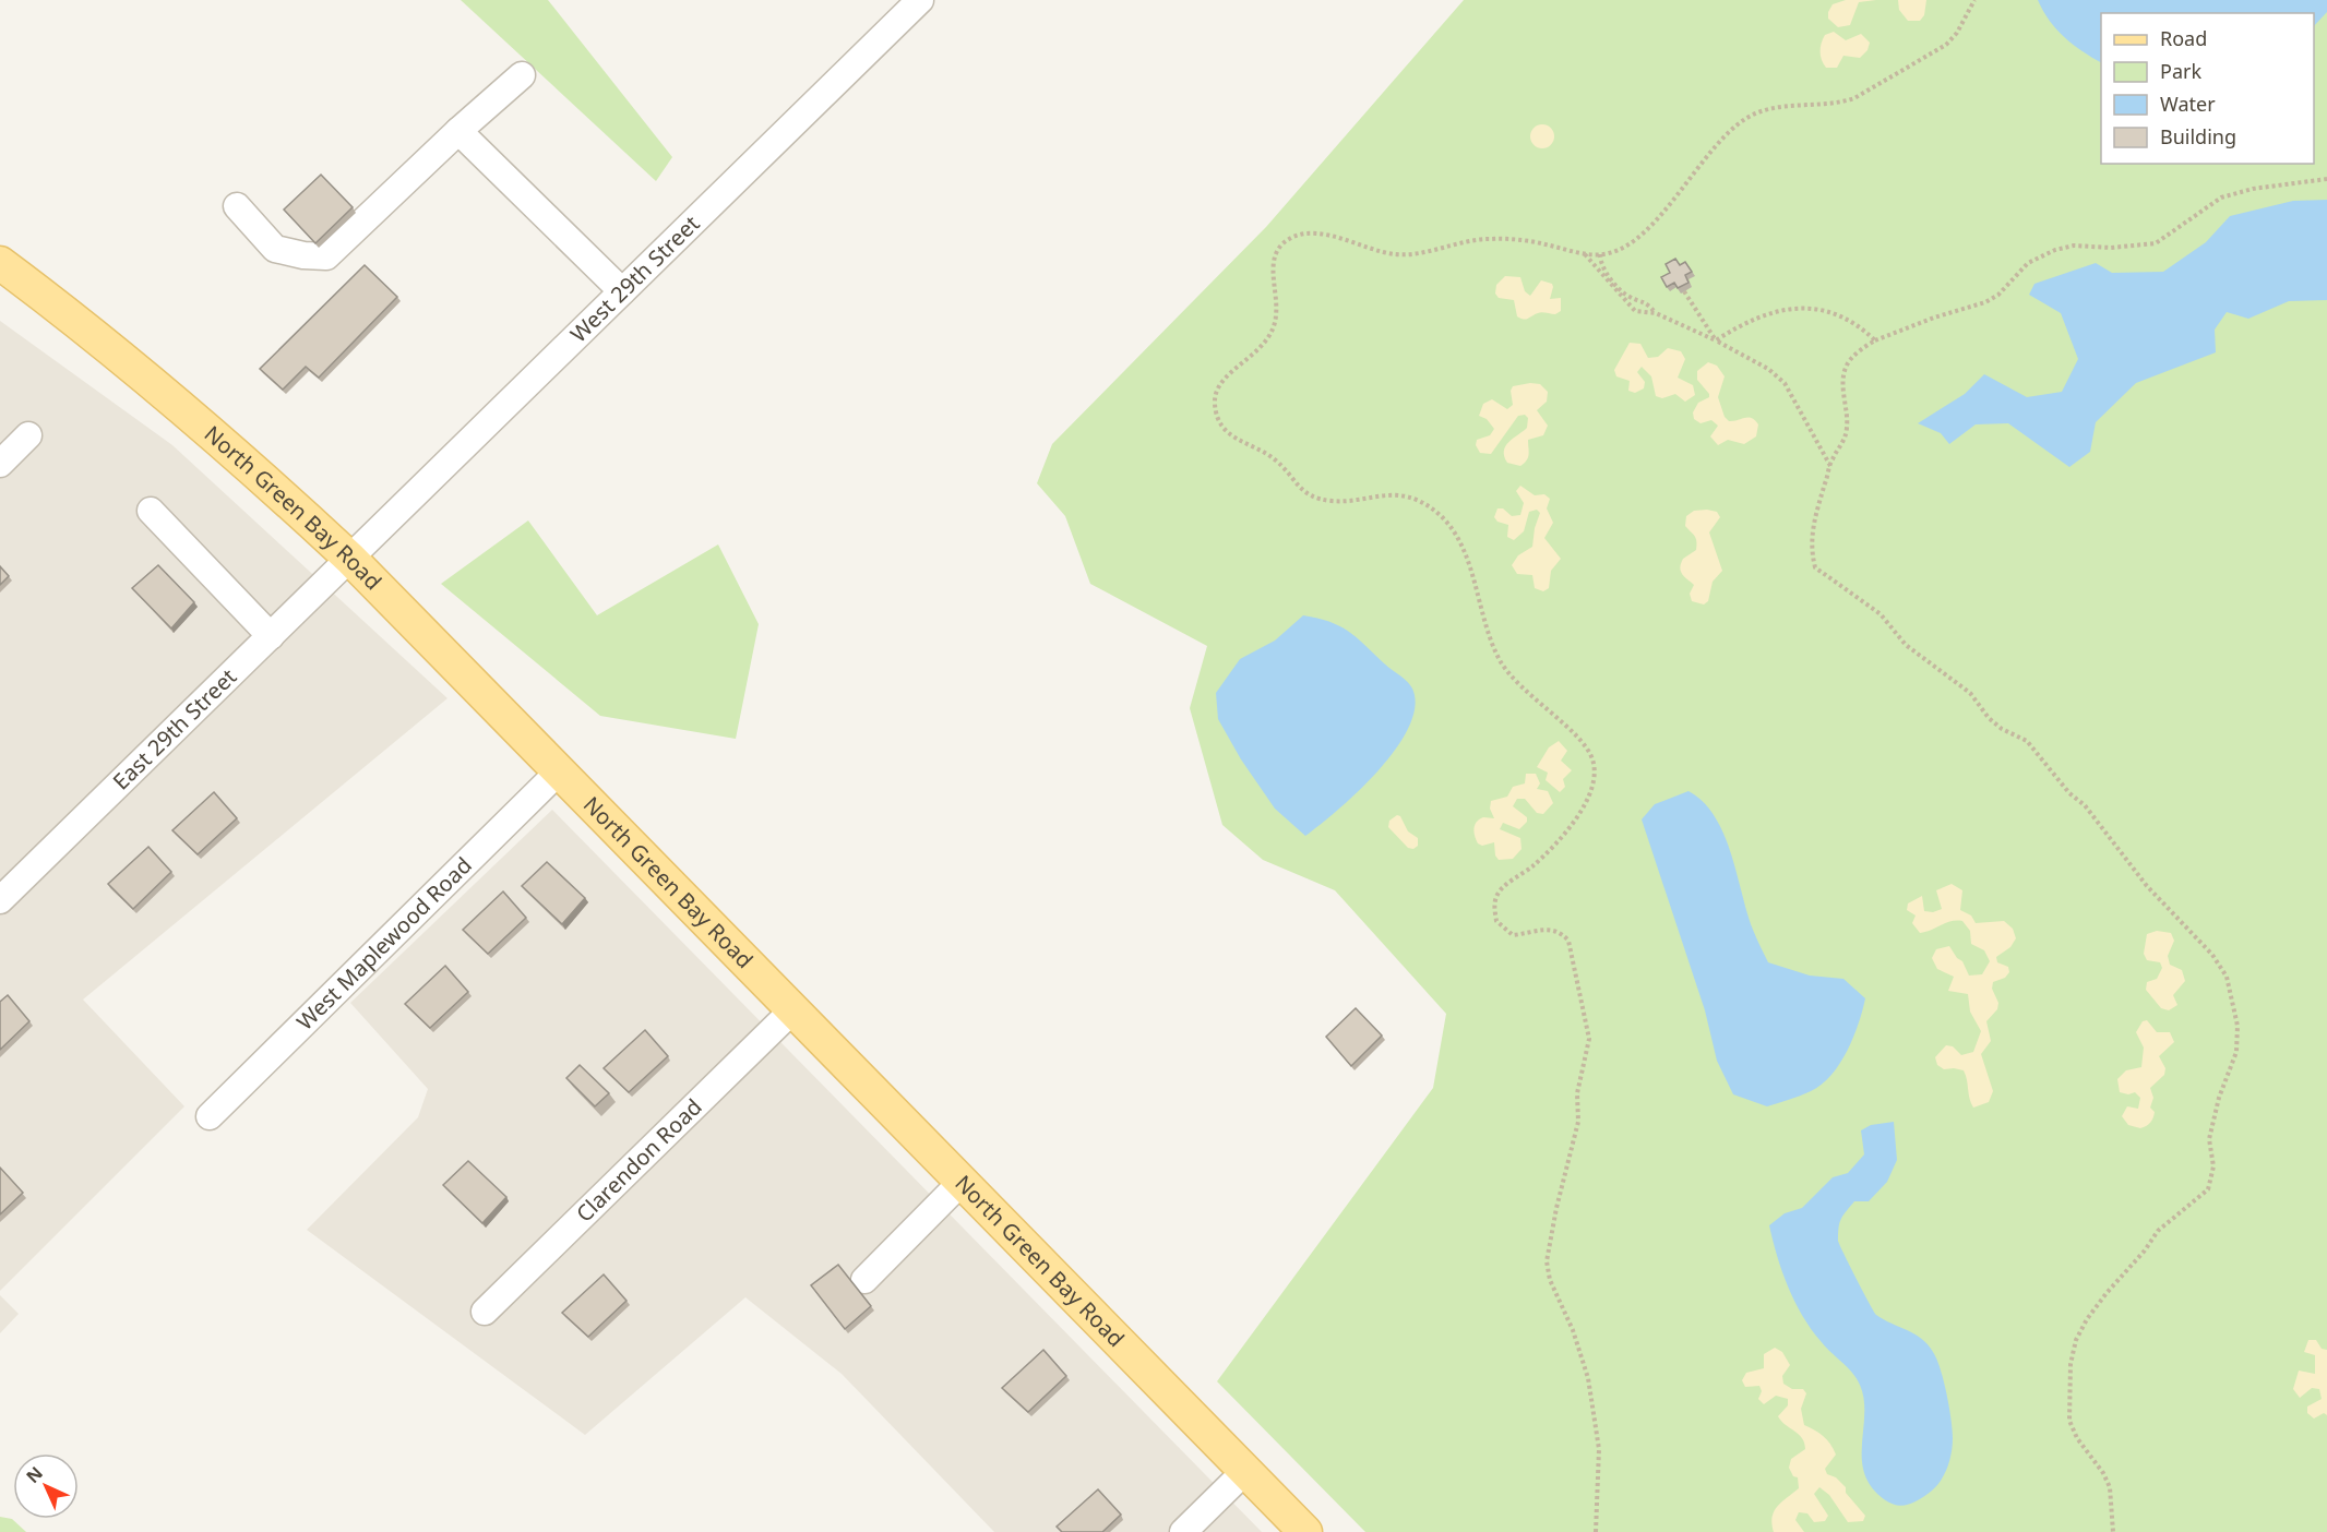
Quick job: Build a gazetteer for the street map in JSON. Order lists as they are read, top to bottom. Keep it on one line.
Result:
{"streets":{"main road":["North Green Bay Road"],"street":["West 29th Street","East 29th Street","West Maplewood Road","Clarendon Road"]},"crossings":[["West 29th Street","North Green Bay Road"],["West 29th Street","East 29th Street"],["North Green Bay Road","East 29th Street"],["North Green Bay Road","West Maplewood Road"],["North Green Bay Road","Clarendon Road"]],"legend":["Road","Park","Water","Building"],"north":"top left"}
